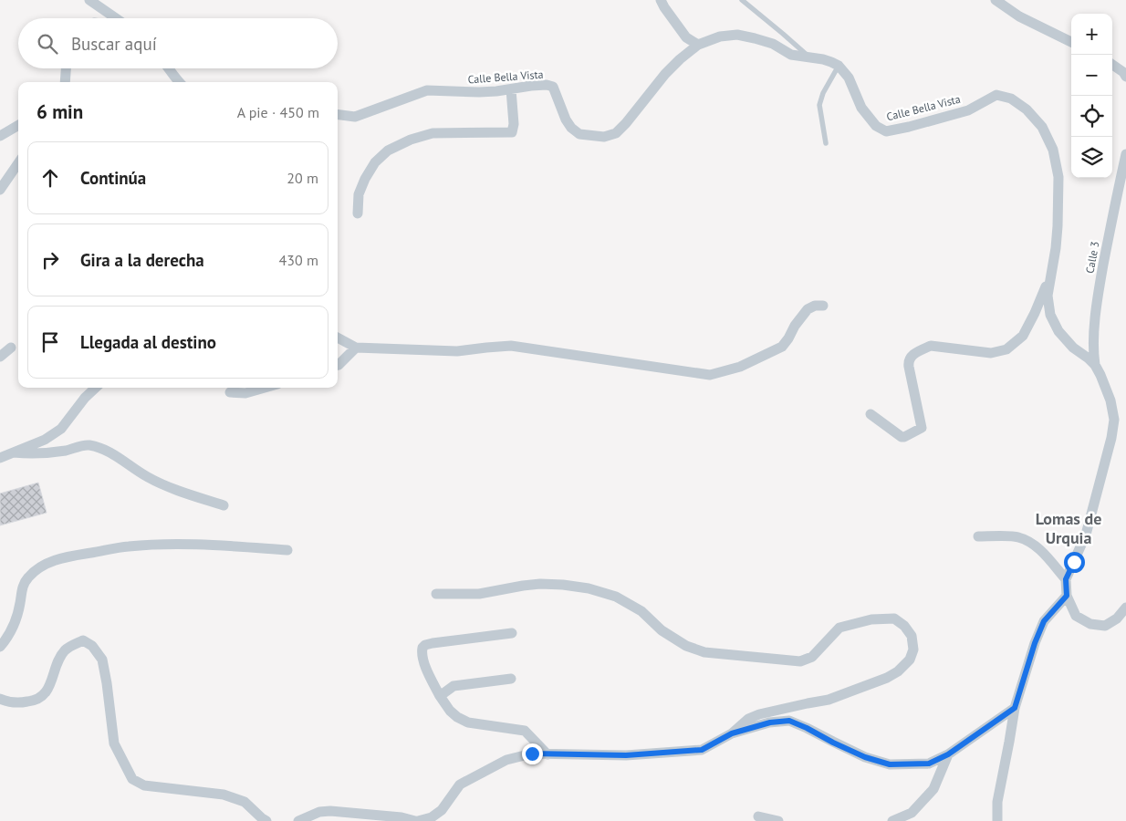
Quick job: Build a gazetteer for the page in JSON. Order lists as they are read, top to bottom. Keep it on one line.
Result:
{"streets":{"street":["Calle Bella Vista","Calle 3"]},"crossings":[["Calle Bella Vista","Calle 3"]],"districts":["Lomas de Urquia"],"page":{"map_buttons":["+","−"],"search":"Buscar aquí","heading":["6 min","A pie · 450 m"],"list":[["Continúa","20 m"],["Gira a la derecha","430 m"],"Llegada al destino"]}}
